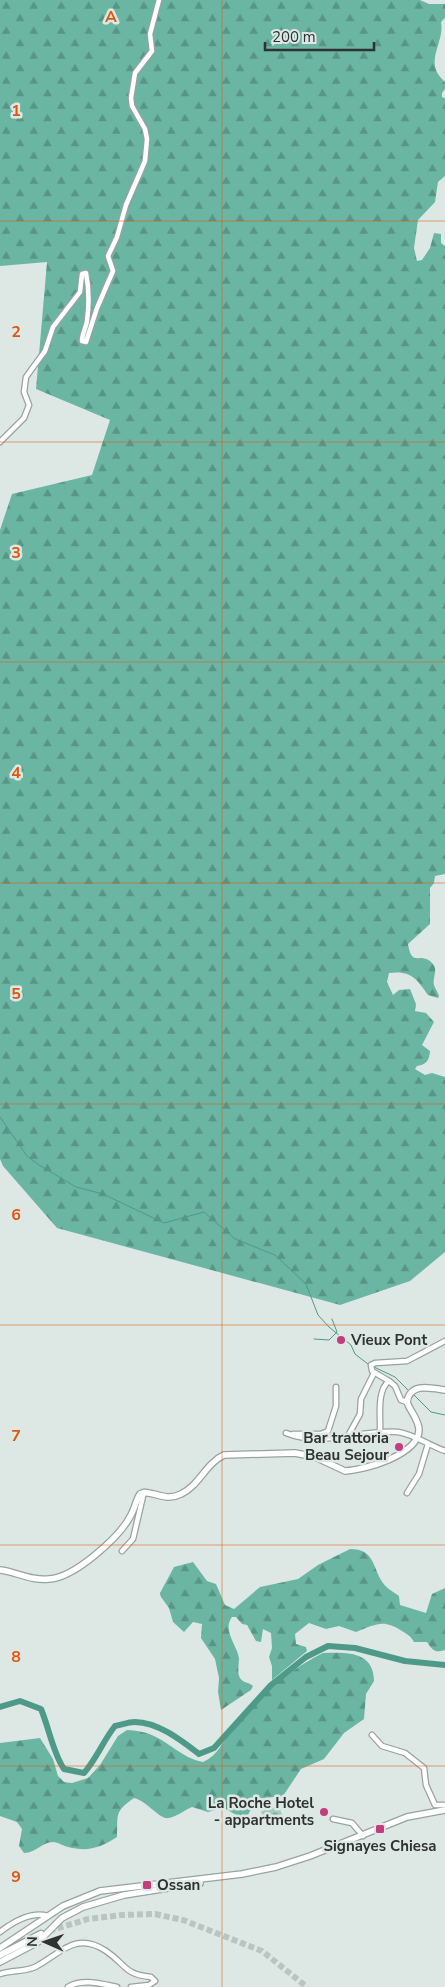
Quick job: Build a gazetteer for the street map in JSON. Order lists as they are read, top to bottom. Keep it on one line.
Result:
{"places":{"other":["Vieux Pont","Bar trattoria Beau Sejour","La Roche Hotel - appartments"],"transit":["Signayes Chiesa","Ossan"]},"scale_bar":"200 m","north":"left","grid":{"columns":["A"],"rows":["1","2","3","4","5","6","7","8","9"]}}
